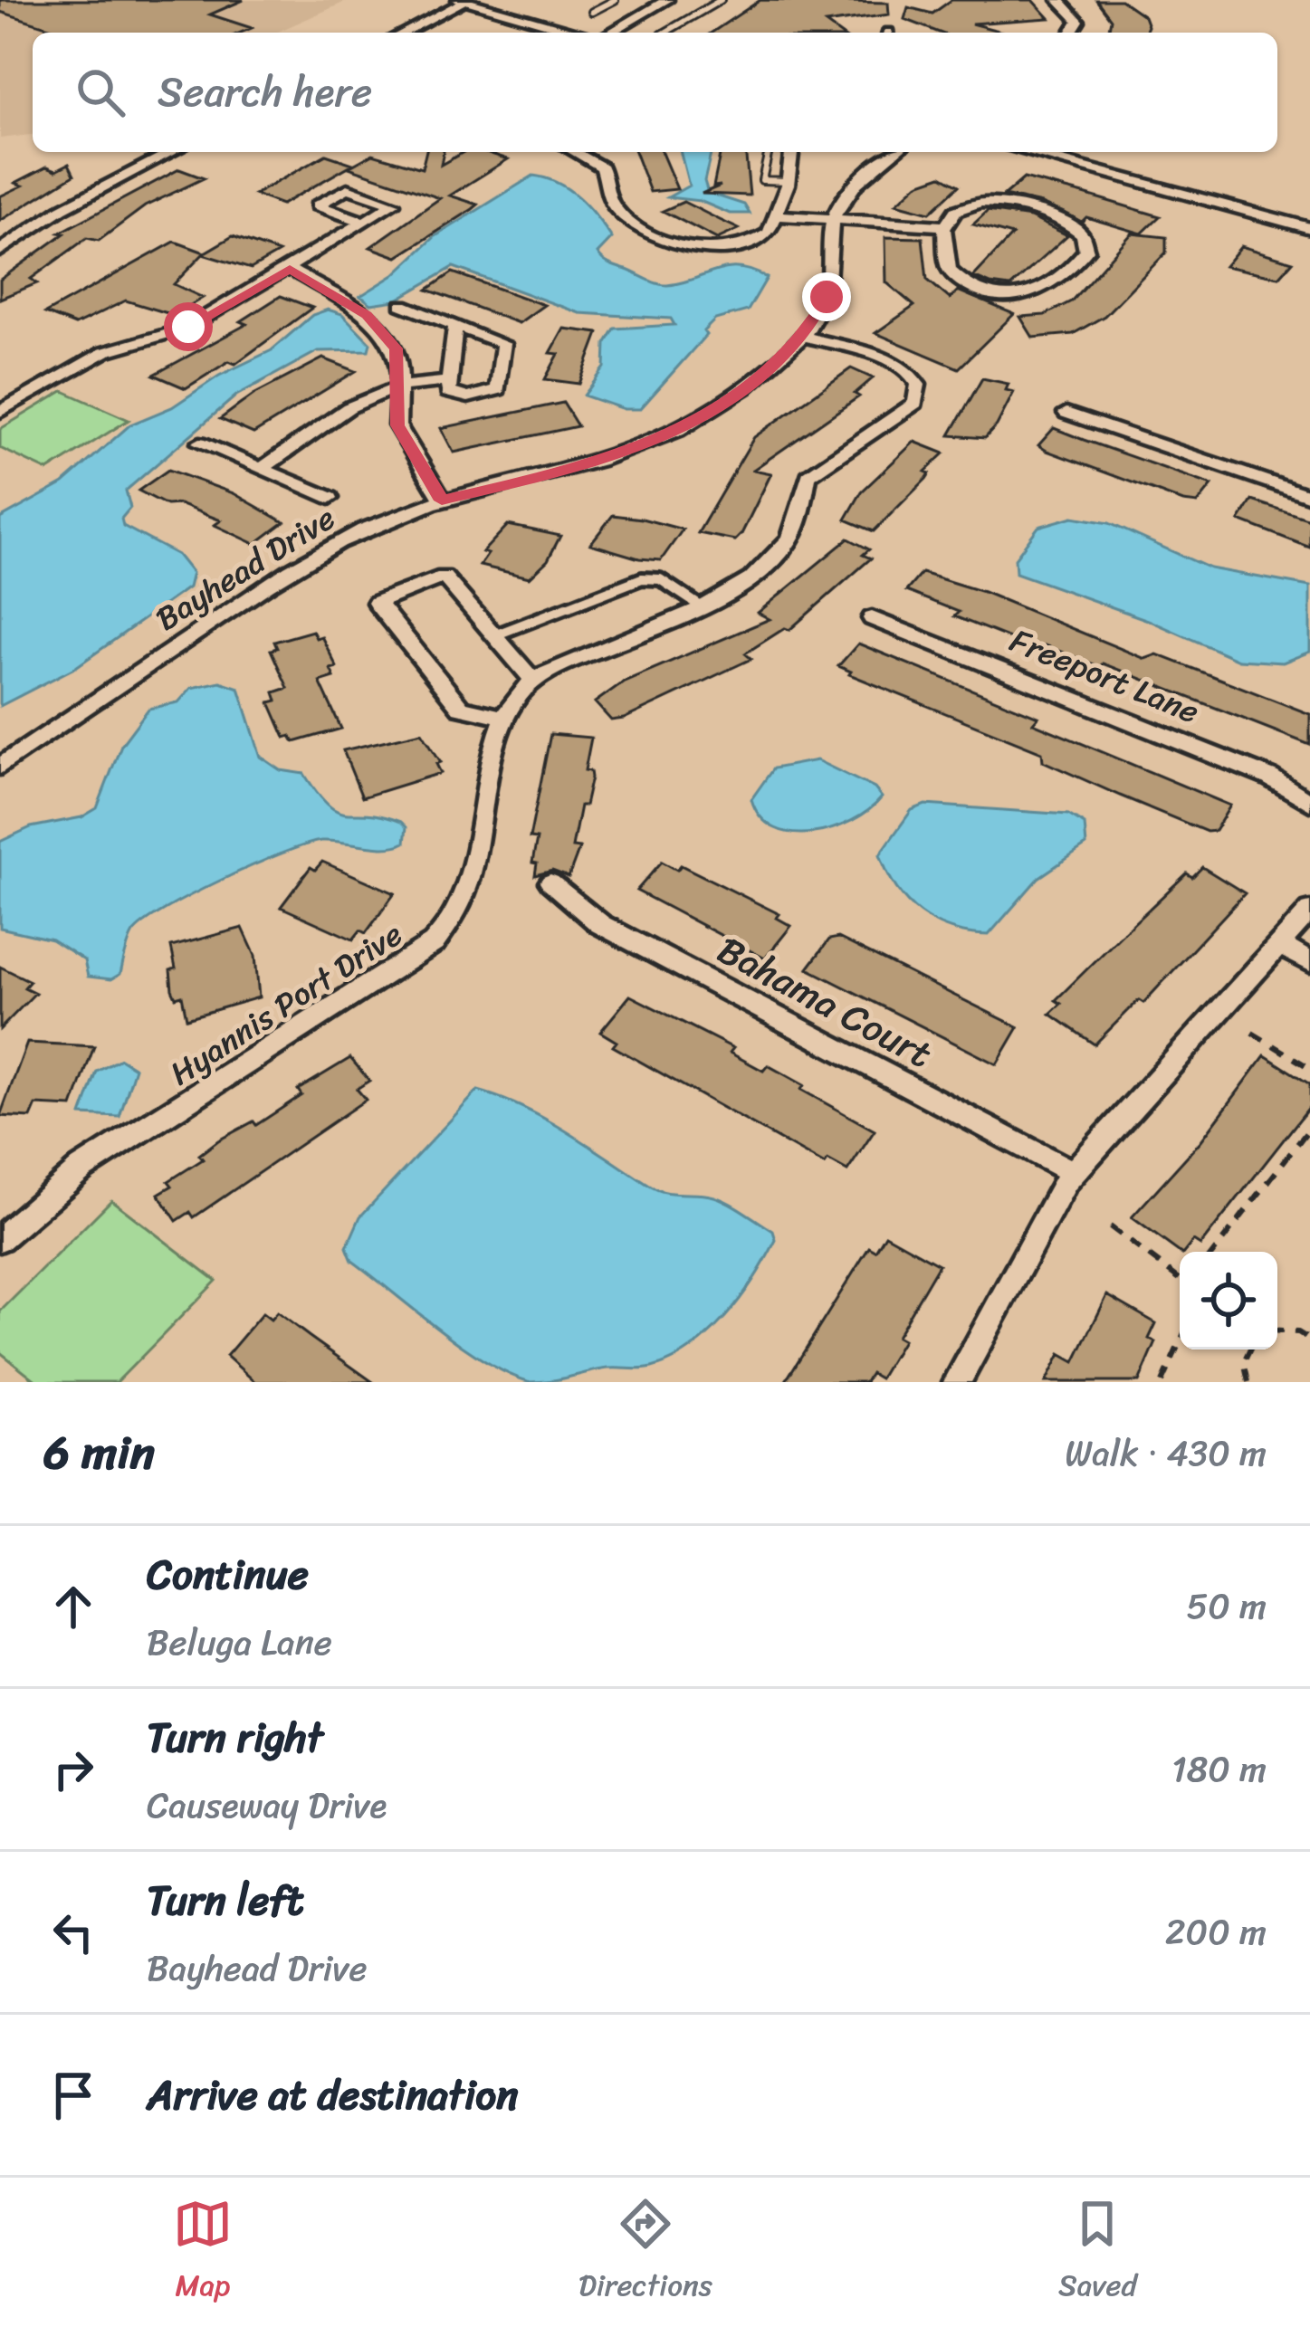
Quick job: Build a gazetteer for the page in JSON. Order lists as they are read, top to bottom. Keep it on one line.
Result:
{"streets":{"street":["Bayhead Drive","Freeport Lane","Bahama Court","Hyannis Port Drive"]},"crossings":[["Bayhead Drive","Hyannis Port Drive"]],"page":{"search":"Search here","heading":["6 min","Walk · 430 m"],"list":[["Continue","Beluga Lane","50 m"],["Turn right","Causeway Drive","180 m"],["Turn left","Bayhead Drive","200 m"],"Arrive at destination"],"nav":["Map","Directions","Saved"]}}
